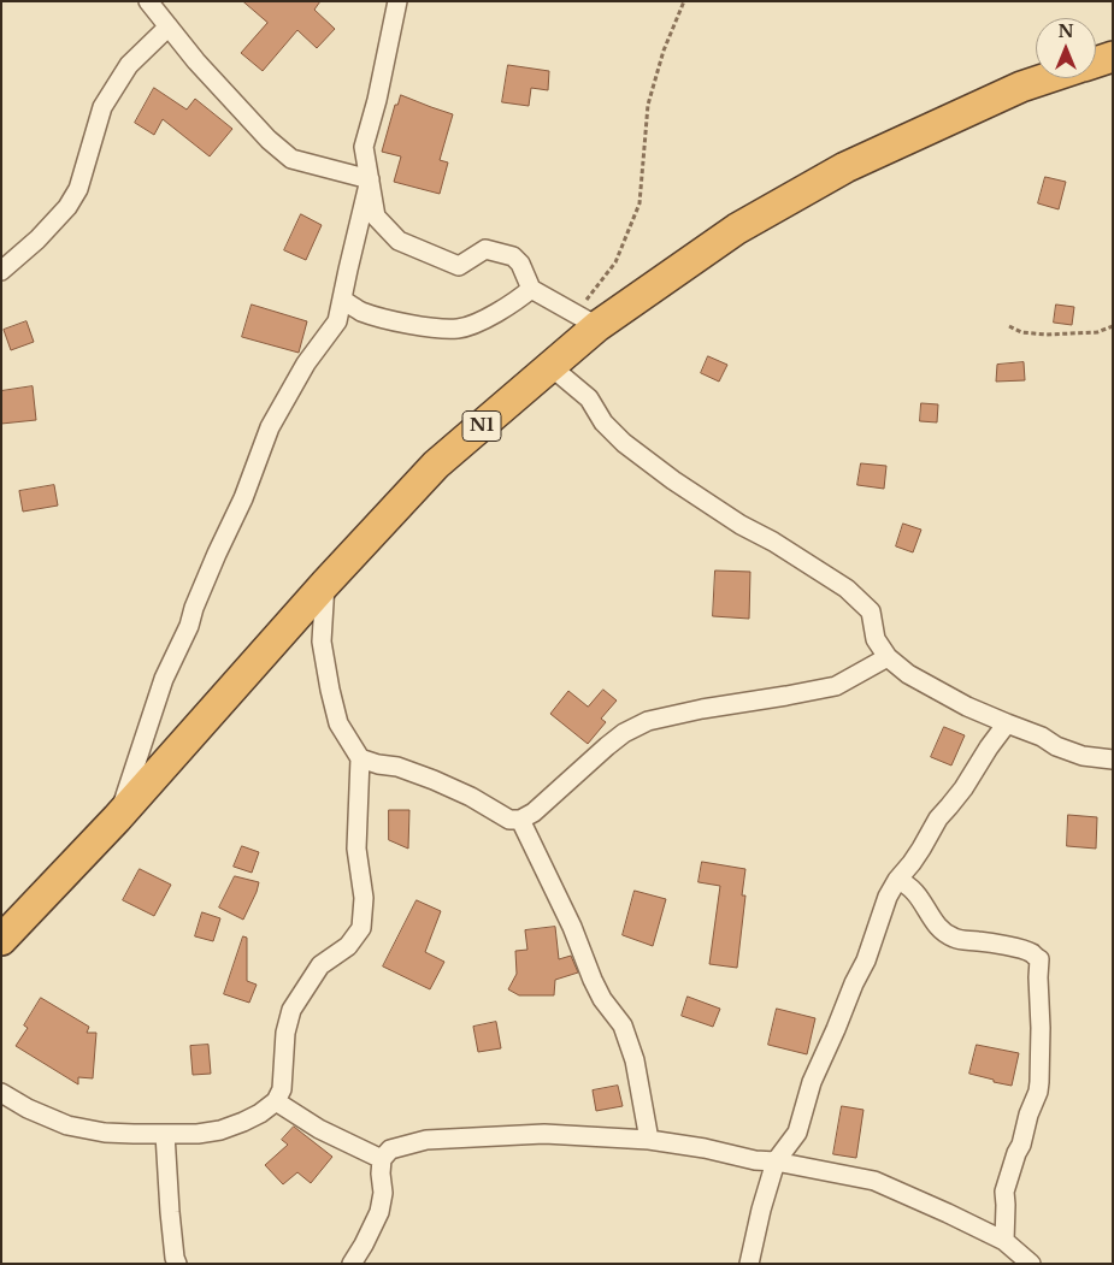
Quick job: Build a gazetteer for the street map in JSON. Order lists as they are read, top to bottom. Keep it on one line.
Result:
{"streets":{"highway":["N1"]},"north":"top"}
